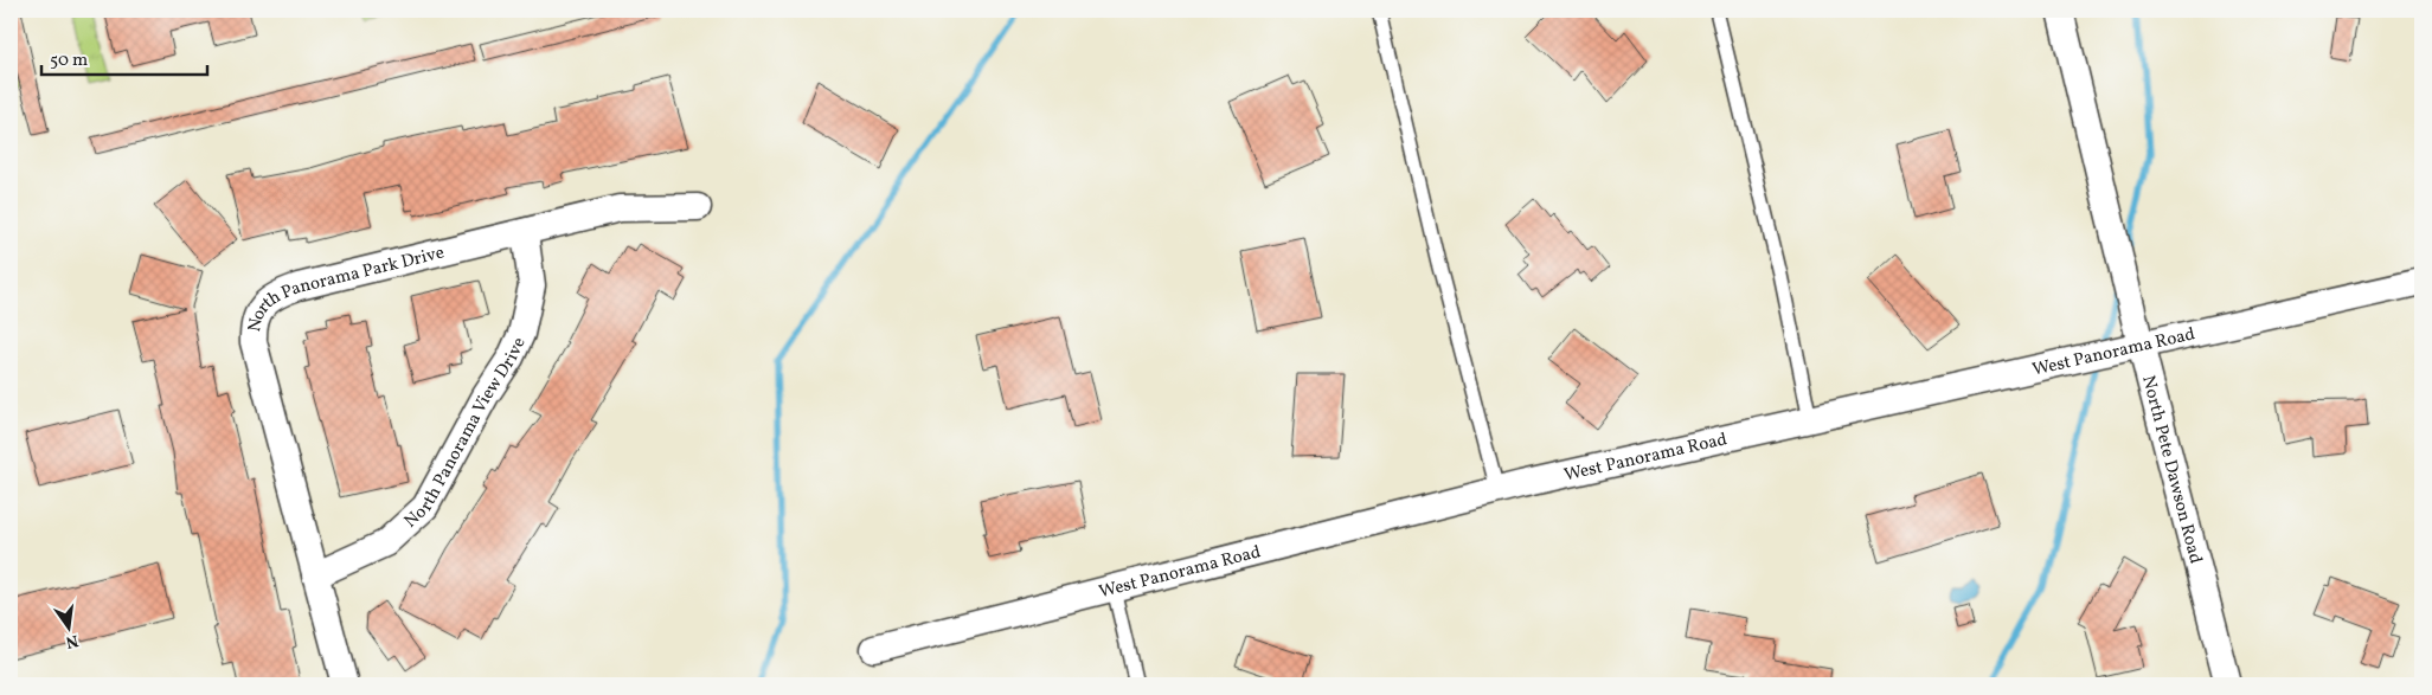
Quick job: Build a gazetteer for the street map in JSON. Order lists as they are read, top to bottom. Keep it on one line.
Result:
{"streets":{"street":["North Panorama Park Drive","West Panorama Road","North Panorama View Drive","North Pete Dawson Road"]},"crossings":[["North Panorama Park Drive","North Panorama View Drive"],["West Panorama Road","North Pete Dawson Road"]],"scale_bar":"50 m","north":"bottom"}
